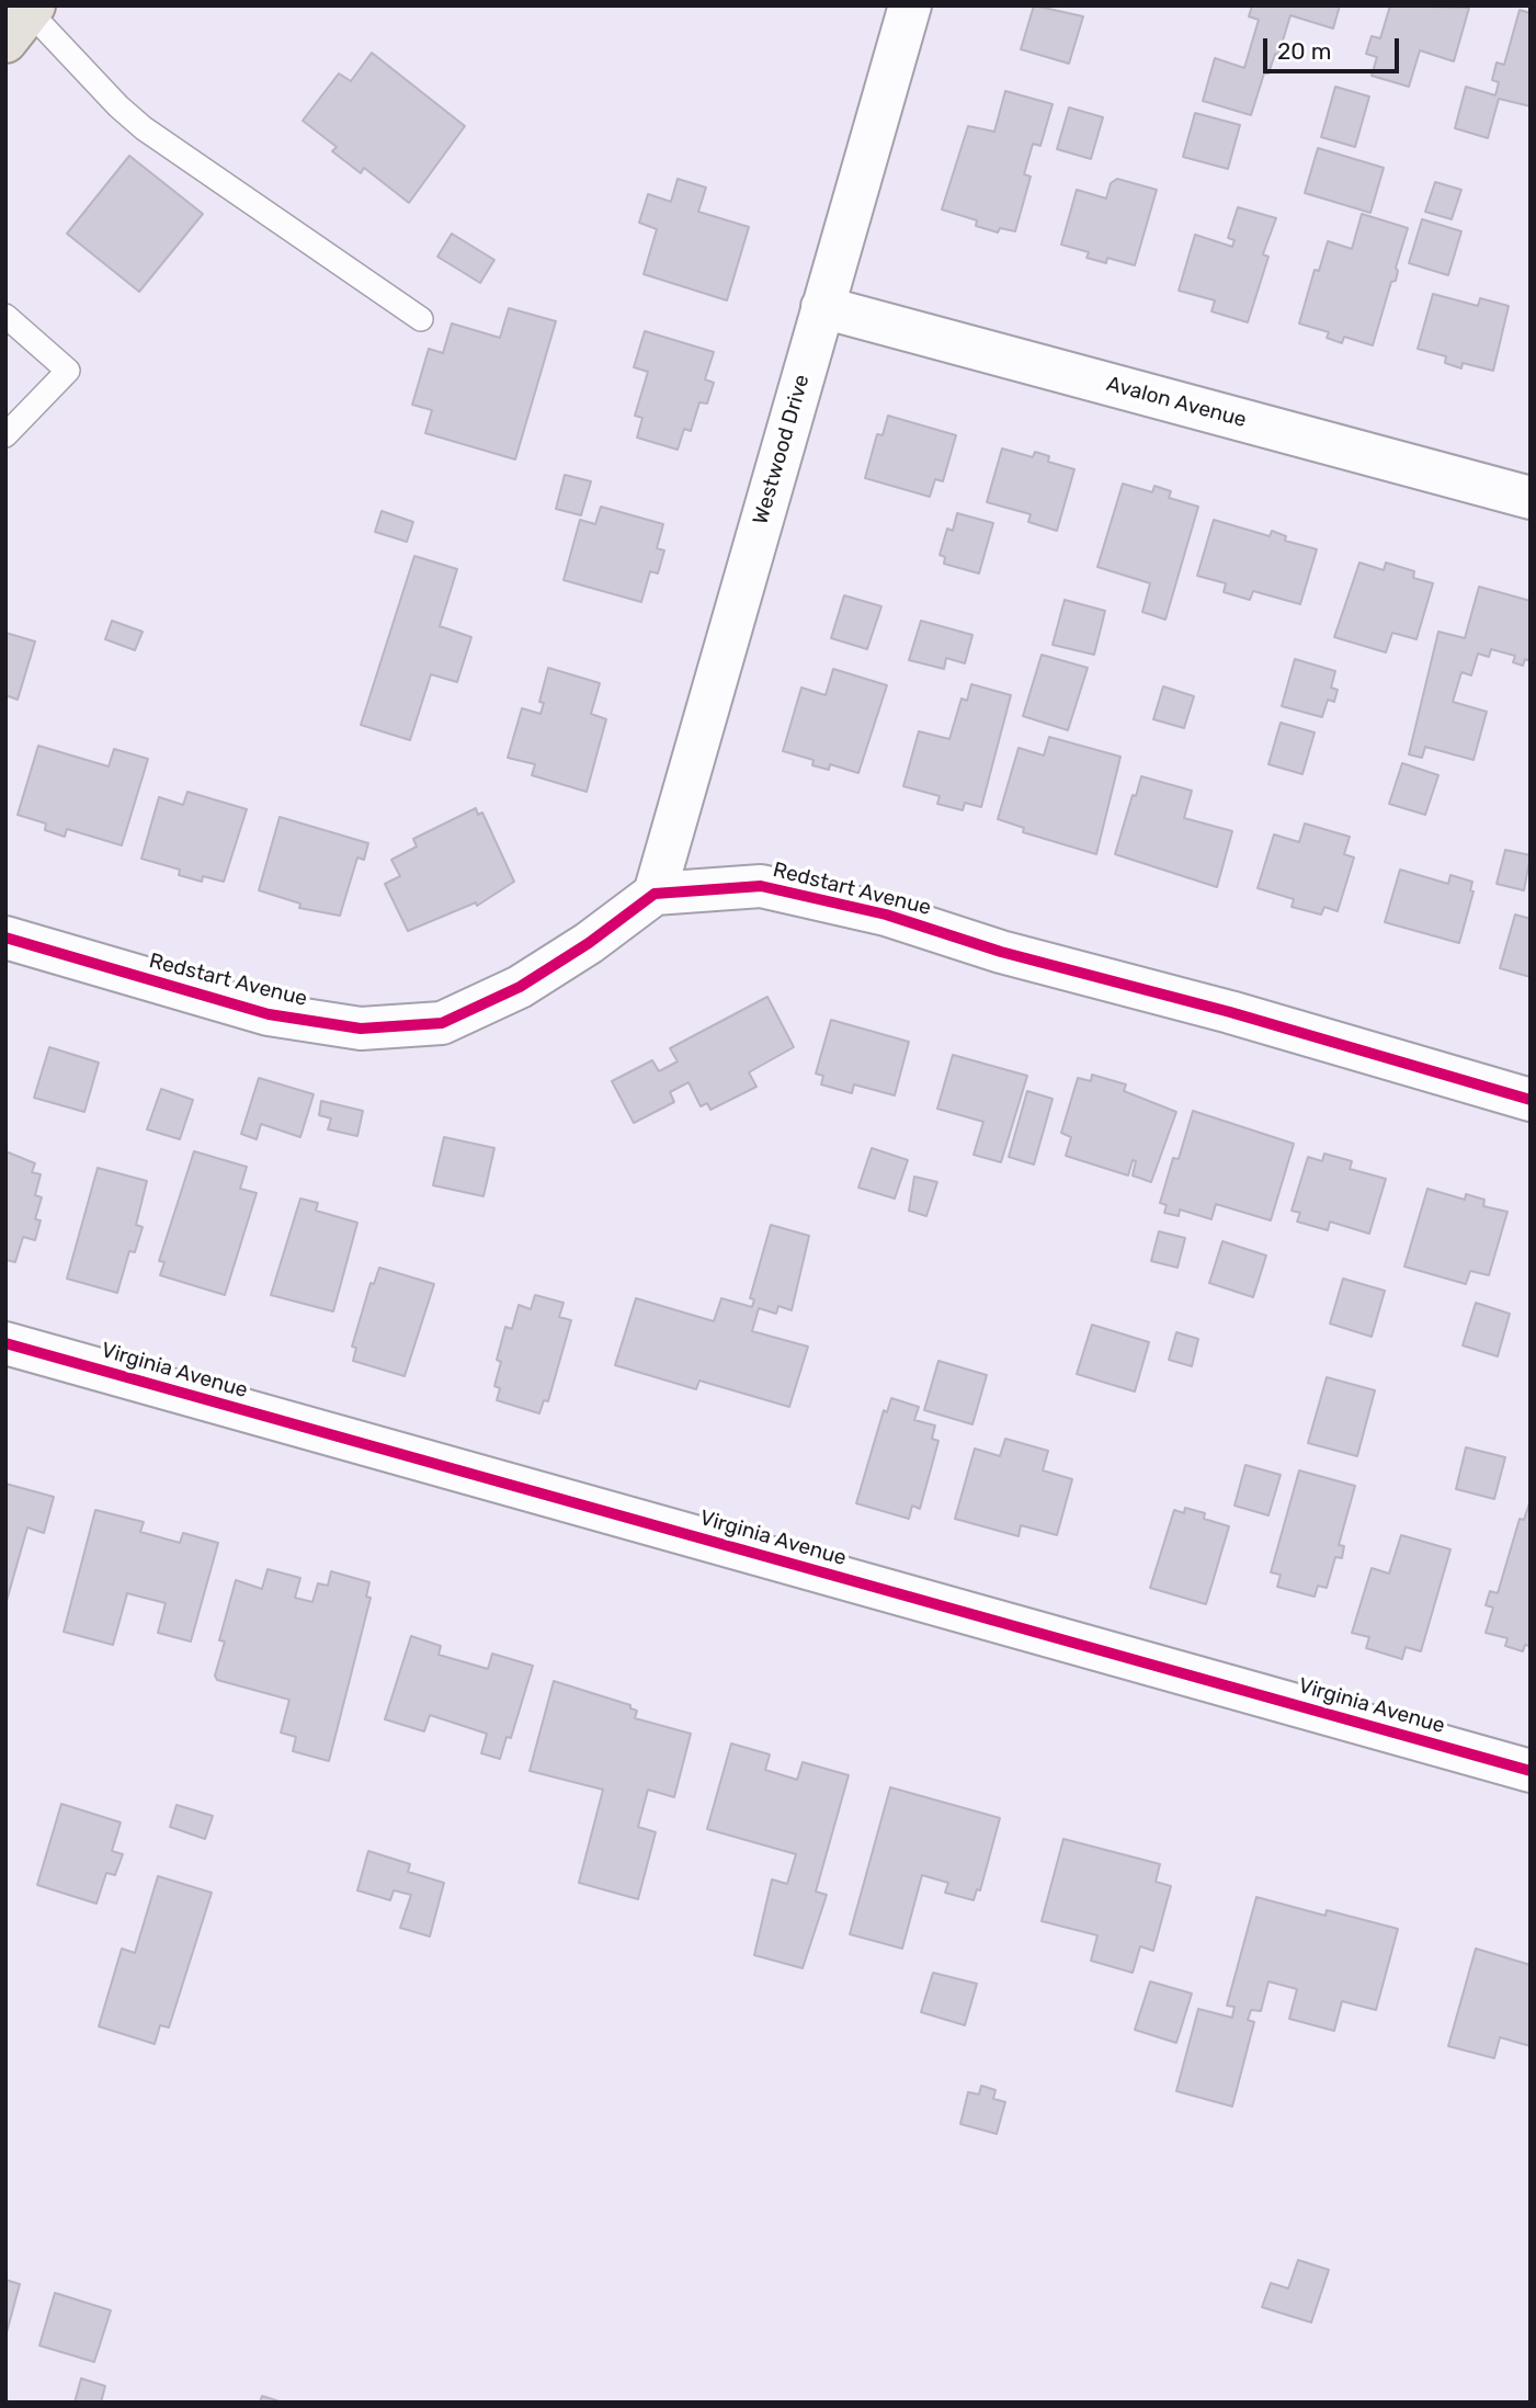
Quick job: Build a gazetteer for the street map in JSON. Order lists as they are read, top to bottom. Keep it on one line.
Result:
{"streets":{"street":["Avalon Avenue","Westwood Drive","Redstart Avenue","Virginia Avenue"]},"crossings":[["Avalon Avenue","Westwood Drive"],["Westwood Drive","Redstart Avenue"]],"scale_bar":"20 m"}
